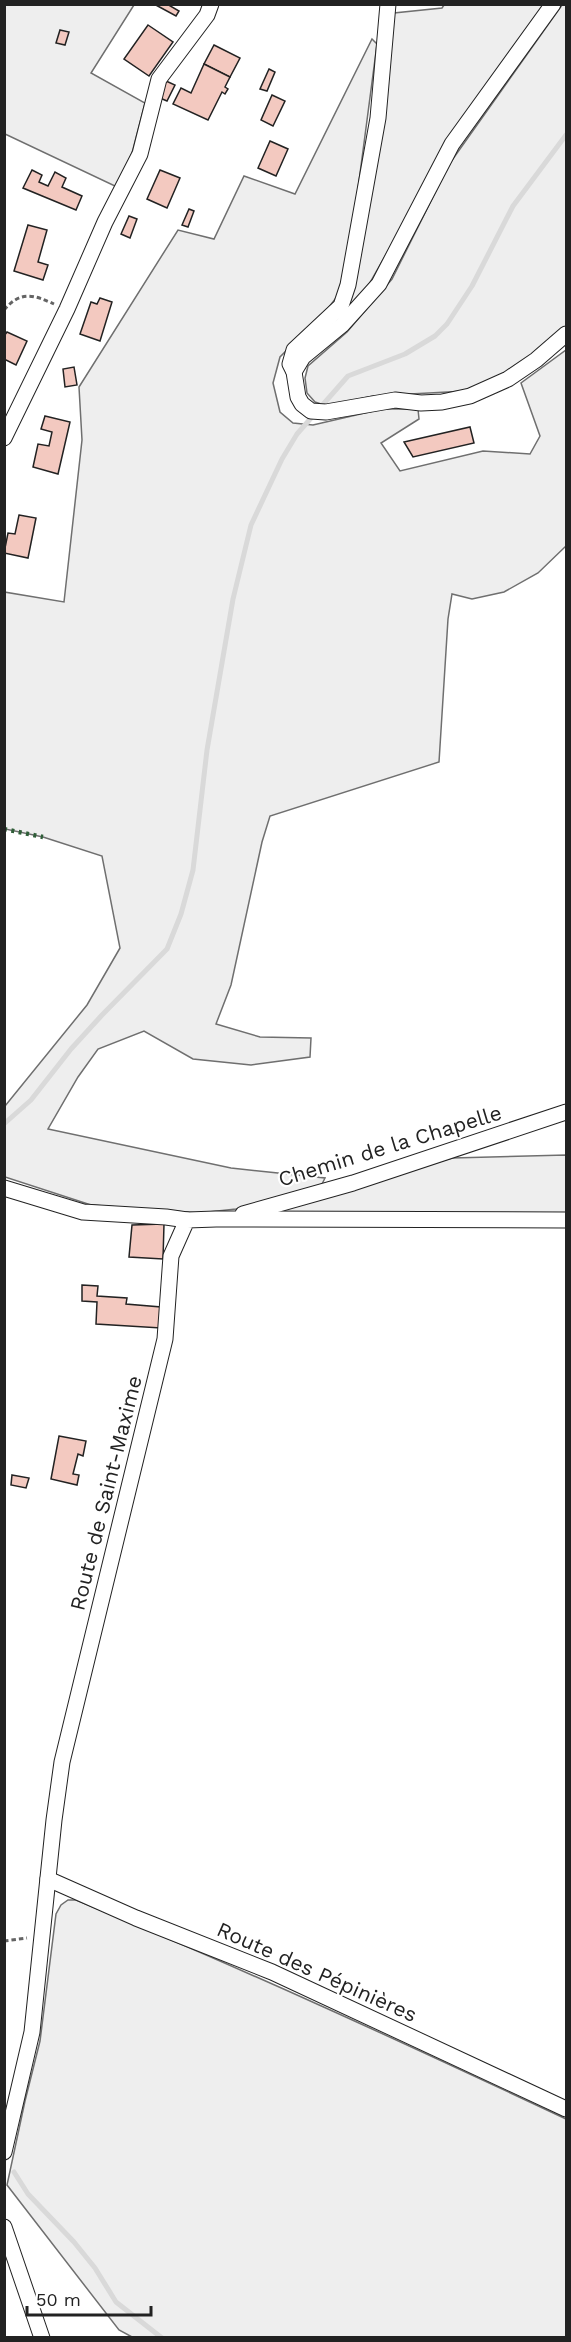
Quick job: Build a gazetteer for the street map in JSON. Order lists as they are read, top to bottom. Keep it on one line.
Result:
{"streets":{"street":["Chemin de la Chapelle","Route de Saint-Maxime","Route des Pépinières"]},"crossings":[["Route de Saint-Maxime","Route des Pépinières"]],"scale_bar":"50 m"}
